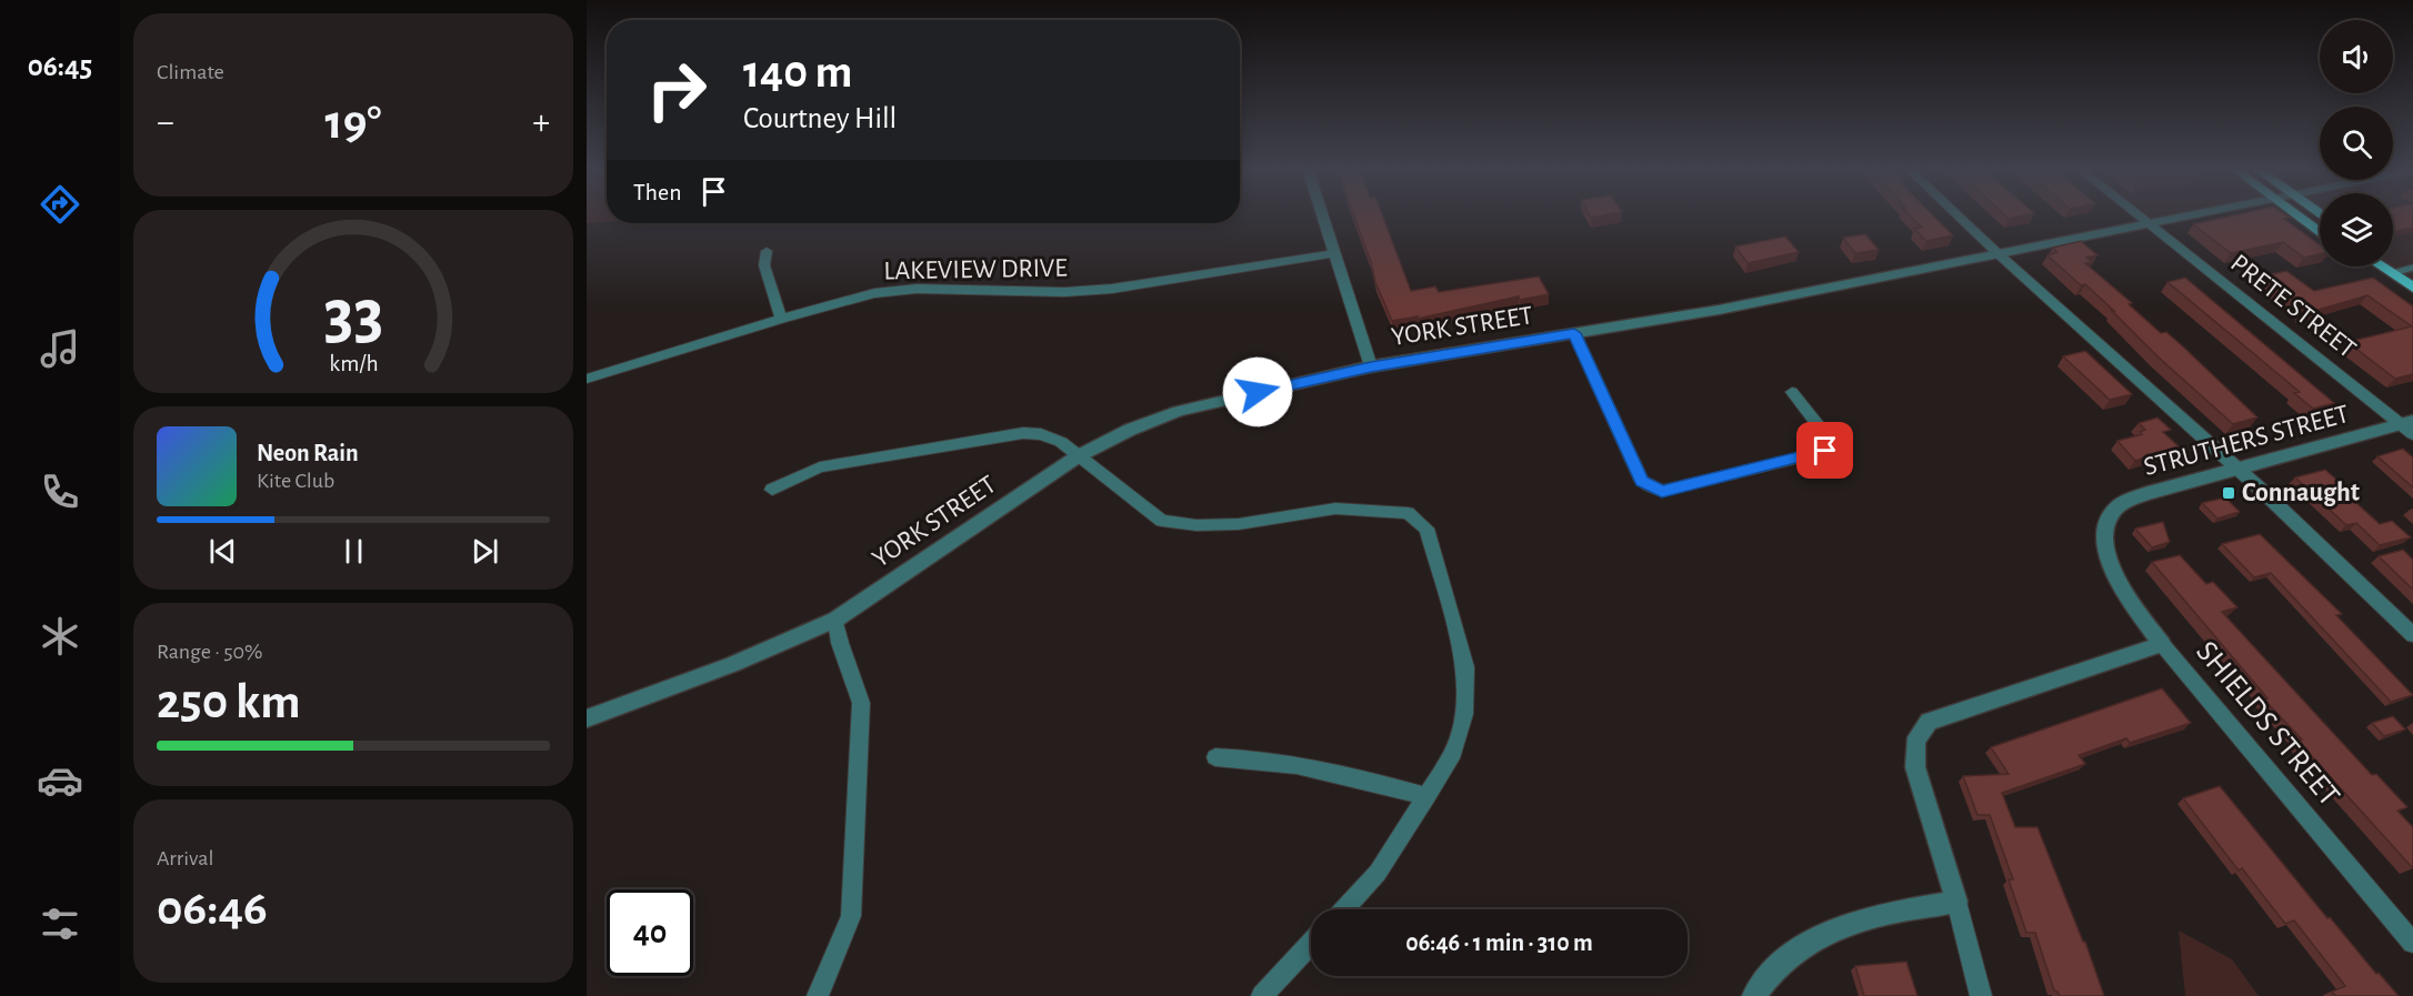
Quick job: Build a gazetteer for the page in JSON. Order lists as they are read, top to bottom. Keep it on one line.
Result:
{"streets":{"street":["LAKEVIEW DRIVE","PRETE STREET","YORK STREET","STRUTHERS STREET","SHIELDS STREET"]},"crossings":[["PRETE STREET","YORK STREET"],["PRETE STREET","STRUTHERS STREET"],["STRUTHERS STREET","SHIELDS STREET"]],"places":{"transit":["Connaught"]},"page":{"tabs":"06:45","tile":["Climate",["Range · 50%","250 km"],["Arrival","06:46"]],"turn":["140 m","Courtney Hill"],"heat":["−","19°","+"],"then":"Then","song":["Neon Rain","Kite Club"],"limit":"40","trip":"06:46 · 1 min · 310 m","gauge":["33","km/h"]}}
